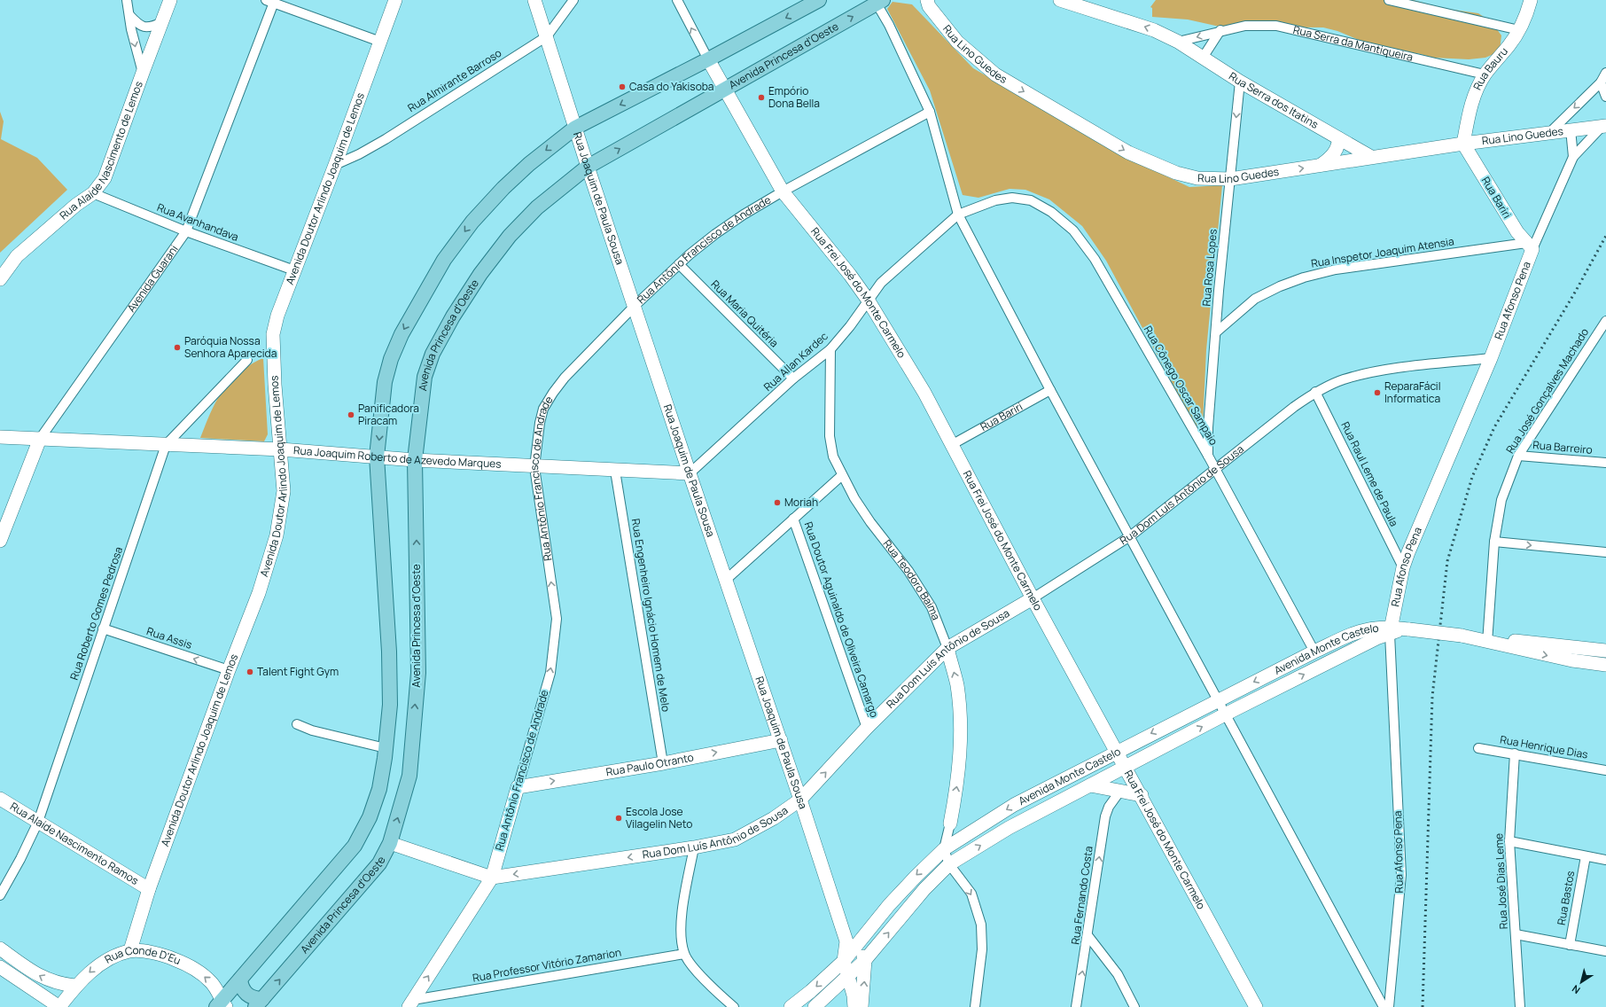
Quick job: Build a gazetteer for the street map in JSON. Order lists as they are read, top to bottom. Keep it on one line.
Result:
{"streets":{"main road":["Rua Lino Guedes","Avenida Princesa d'Oeste","Rua Bauru","Rua Serra dos Itatins","Rua Alaide Nascimento de Lemos","Avenida Doutor Arlindo Joaquim de Lemos","Rua Bariri","Rua Joaquim de Paula Sousa","Rua Antônio Francisco de Andrade","Avenida Guarani","Rua Frei José do Monte Carmelo","Rua Afonso Pena","Rua Joaquim Roberto de Azevedo Marques","Rua Dom Luís Antônio de Sousa","Rua Teodoro Baima","Avenida Monte Castelo","Rua Paulo Otranto","Rua Alaíde Nascimento Ramos","Rua Conde D'Eu"],"street":["Rua Serra da Mantiqueira","Rua Almirante Barroso","Rua Avanhandava","Rua Inspetor Joaquim Atensia","Rua Rosa Lopes","Rua Maria Quitéria","Rua Allan Kardec","Rua Cônego Oscar Sampaio","Rua José Gonçalves Machado","Rua Barreiro","Rua Raul Leme de Paula","Rua Roberto Gomes Pedrosa","Rua Engenheiro Ignácio Homem de Melo","Rua Doutor Aguinaldo de Oliveira Camargo","Rua Assis","Rua Henrique Dias","Rua José Dias Leme","Rua Fernando Costa","Rua Bastos","Rua Professor Vitório Zamarion"]},"crossings":[["Rua Serra da Mantiqueira","Rua Bauru"],["Rua Serra da Mantiqueira","Rua Serra dos Itatins"],["Rua Lino Guedes","Rua Bauru"],["Rua Lino Guedes","Rua Serra dos Itatins"],["Rua Lino Guedes","Rua Bariri"],["Rua Lino Guedes","Rua Rosa Lopes"],["Rua Lino Guedes","Rua Afonso Pena"],["Avenida Princesa d'Oeste","Rua Joaquim de Paula Sousa"],["Avenida Princesa d'Oeste","Rua Frei José do Monte Carmelo"],["Avenida Princesa d'Oeste","Rua Joaquim Roberto de Azevedo Marques"],["Avenida Princesa d'Oeste","Rua Dom Luís Antônio de Sousa"],["Rua Bauru","Rua Bariri"],["Rua Almirante Barroso","Avenida Doutor Arlindo Joaquim de Lemos"],["Rua Almirante Barroso","Rua Joaquim de Paula Sousa"],["Rua Serra dos Itatins","Rua Rosa Lopes"],["Rua Alaide Nascimento de Lemos","Rua Avanhandava"],["Avenida Doutor Arlindo Joaquim de Lemos","Rua Avanhandava"],["Avenida Doutor Arlindo Joaquim de Lemos","Rua Joaquim Roberto de Azevedo Marques"],["Avenida Doutor Arlindo Joaquim de Lemos","Rua Assis"],["Avenida Doutor Arlindo Joaquim de Lemos","Rua Alaíde Nascimento Ramos"],["Avenida Doutor Arlindo Joaquim de Lemos","Rua Conde D'Eu"],["Rua Bariri","Rua Inspetor Joaquim Atensia"],["Rua Bariri","Rua Frei José do Monte Carmelo"],["Rua Bariri","Rua Afonso Pena"],["Rua Joaquim de Paula Sousa","Rua Antônio Francisco de Andrade"],["Rua Joaquim de Paula Sousa","Rua Allan Kardec"],["Rua Joaquim de Paula Sousa","Rua Joaquim Roberto de Azevedo Marques"],["Rua Joaquim de Paula Sousa","Rua Dom Luís Antônio de Sousa"],["Rua Joaquim de Paula Sousa","Avenida Monte Castelo"],["Rua Joaquim de Paula Sousa","Rua Paulo Otranto"],["Rua Avanhandava","Avenida Guarani"],["Rua Antônio Francisco de Andrade","Rua Frei José do Monte Carmelo"],["Rua Antônio Francisco de Andrade","Rua Maria Quitéria"],["Rua Antônio Francisco de Andrade","Rua Joaquim Roberto de Azevedo Marques"],["Rua Antônio Francisco de Andrade","Rua Dom Luís Antônio de Sousa"],["Rua Antônio Francisco de Andrade","Rua Paulo Otranto"],["Rua Antônio Francisco de Andrade","Rua Professor Vitório Zamarion"],["Rua Inspetor Joaquim Atensia","Rua Rosa Lopes"],["Rua Inspetor Joaquim Atensia","Rua Afonso Pena"],["Rua Rosa Lopes","Rua Cônego Oscar Sampaio"],["Avenida Guarani","Rua Joaquim Roberto de Azevedo Marques"],["Rua Frei José do Monte Carmelo","Rua Allan Kardec"],["Rua Frei José do Monte Carmelo","Rua Dom Luís Antônio de Sousa"],["Rua Frei José do Monte Carmelo","Avenida Monte Castelo"],["Rua Afonso Pena","Rua Raul Leme de Paula"],["Rua Afonso Pena","Rua Dom Luís Antônio de Sousa"],["Rua Afonso Pena","Avenida Monte Castelo"],["Rua Maria Quitéria","Rua Allan Kardec"],["Rua Allan Kardec","Rua Cônego Oscar Sampaio"],["Rua Allan Kardec","Rua Joaquim Roberto de Azevedo Marques"],["Rua Allan Kardec","Rua Teodoro Baima"],["Rua Cônego Oscar Sampaio","Rua Dom Luís Antônio de Sousa"],["Rua Cônego Oscar Sampaio","Avenida Monte Castelo"],["Rua José Gonçalves Machado","Rua Barreiro"],["Rua José Gonçalves Machado","Avenida Monte Castelo"],["Rua Joaquim Roberto de Azevedo Marques","Rua Roberto Gomes Pedrosa"],["Rua Joaquim Roberto de Azevedo Marques","Rua Engenheiro Ignácio Homem de Melo"],["Rua Raul Leme de Paula","Rua Dom Luís Antônio de Sousa"],["Rua Dom Luís Antônio de Sousa","Rua Teodoro Baima"],["Rua Dom Luís Antônio de Sousa","Rua Doutor Aguinaldo de Oliveira Camargo"],["Rua Roberto Gomes Pedrosa","Rua Assis"],["Rua Roberto Gomes Pedrosa","Rua Alaíde Nascimento Ramos"],["Rua Engenheiro Ignácio Homem de Melo","Rua Paulo Otranto"],["Rua Henrique Dias","Rua José Dias Leme"]],"one_way":["Rua Lino Guedes","Rua Antônio Francisco de Andrade","Rua Assis","Rua Paulo Otranto","Rua Fernando Costa","Rua Conde D'Eu"],"places":["Casa do Yakisoba","Empório Dona Bella","Paróquia Nossa Senhora Aparecida","ReparaFácil Informatica","Panificadora Piracam","Moriah","Talent Fight Gym","Escola Jose Vilagelin Neto"],"north":"bottom left"}
